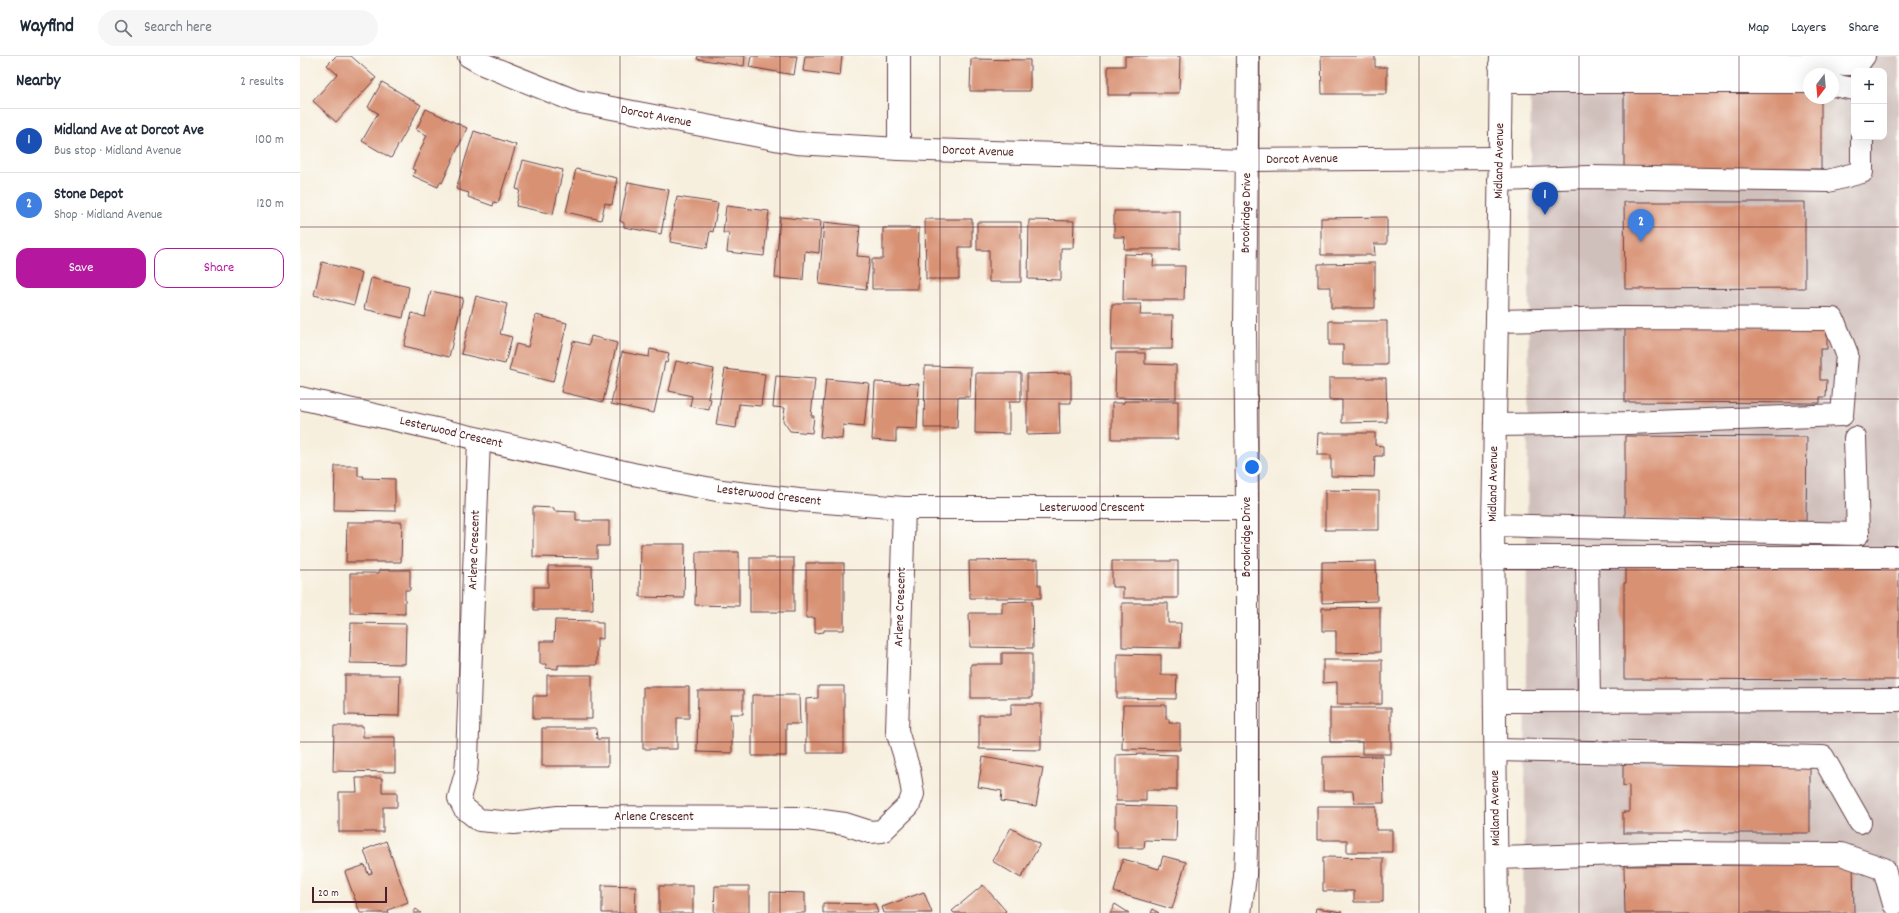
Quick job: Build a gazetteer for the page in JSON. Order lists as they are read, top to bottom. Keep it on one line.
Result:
{"streets":{"street":["Dorcot Avenue","Midland Avenue","Brookridge Drive","Lesterwood Crescent","Arlene Crescent"]},"crossings":[["Dorcot Avenue","Midland Avenue"],["Dorcot Avenue","Brookridge Drive"],["Brookridge Drive","Lesterwood Crescent"],["Lesterwood Crescent","Arlene Crescent"]],"scale_bar":"20 m","north":"bottom","page":{"header":"Wayfind","search":"Search here","nav":["Map","Layers","Share"],"heading":["Nearby","2 results"],"map_buttons":["+","−"],"list":[{"mark":"1","name":"Midland Ave at Dorcot Ave","note":"Bus stop · Midland Avenue","value":"100 m"},{"mark":"2","name":"Stone Depot","note":"Shop · Midland Avenue","value":"120 m"}],"pins":["1","2"],"buttons":["Save","Share"],"scale":"20 m"}}
